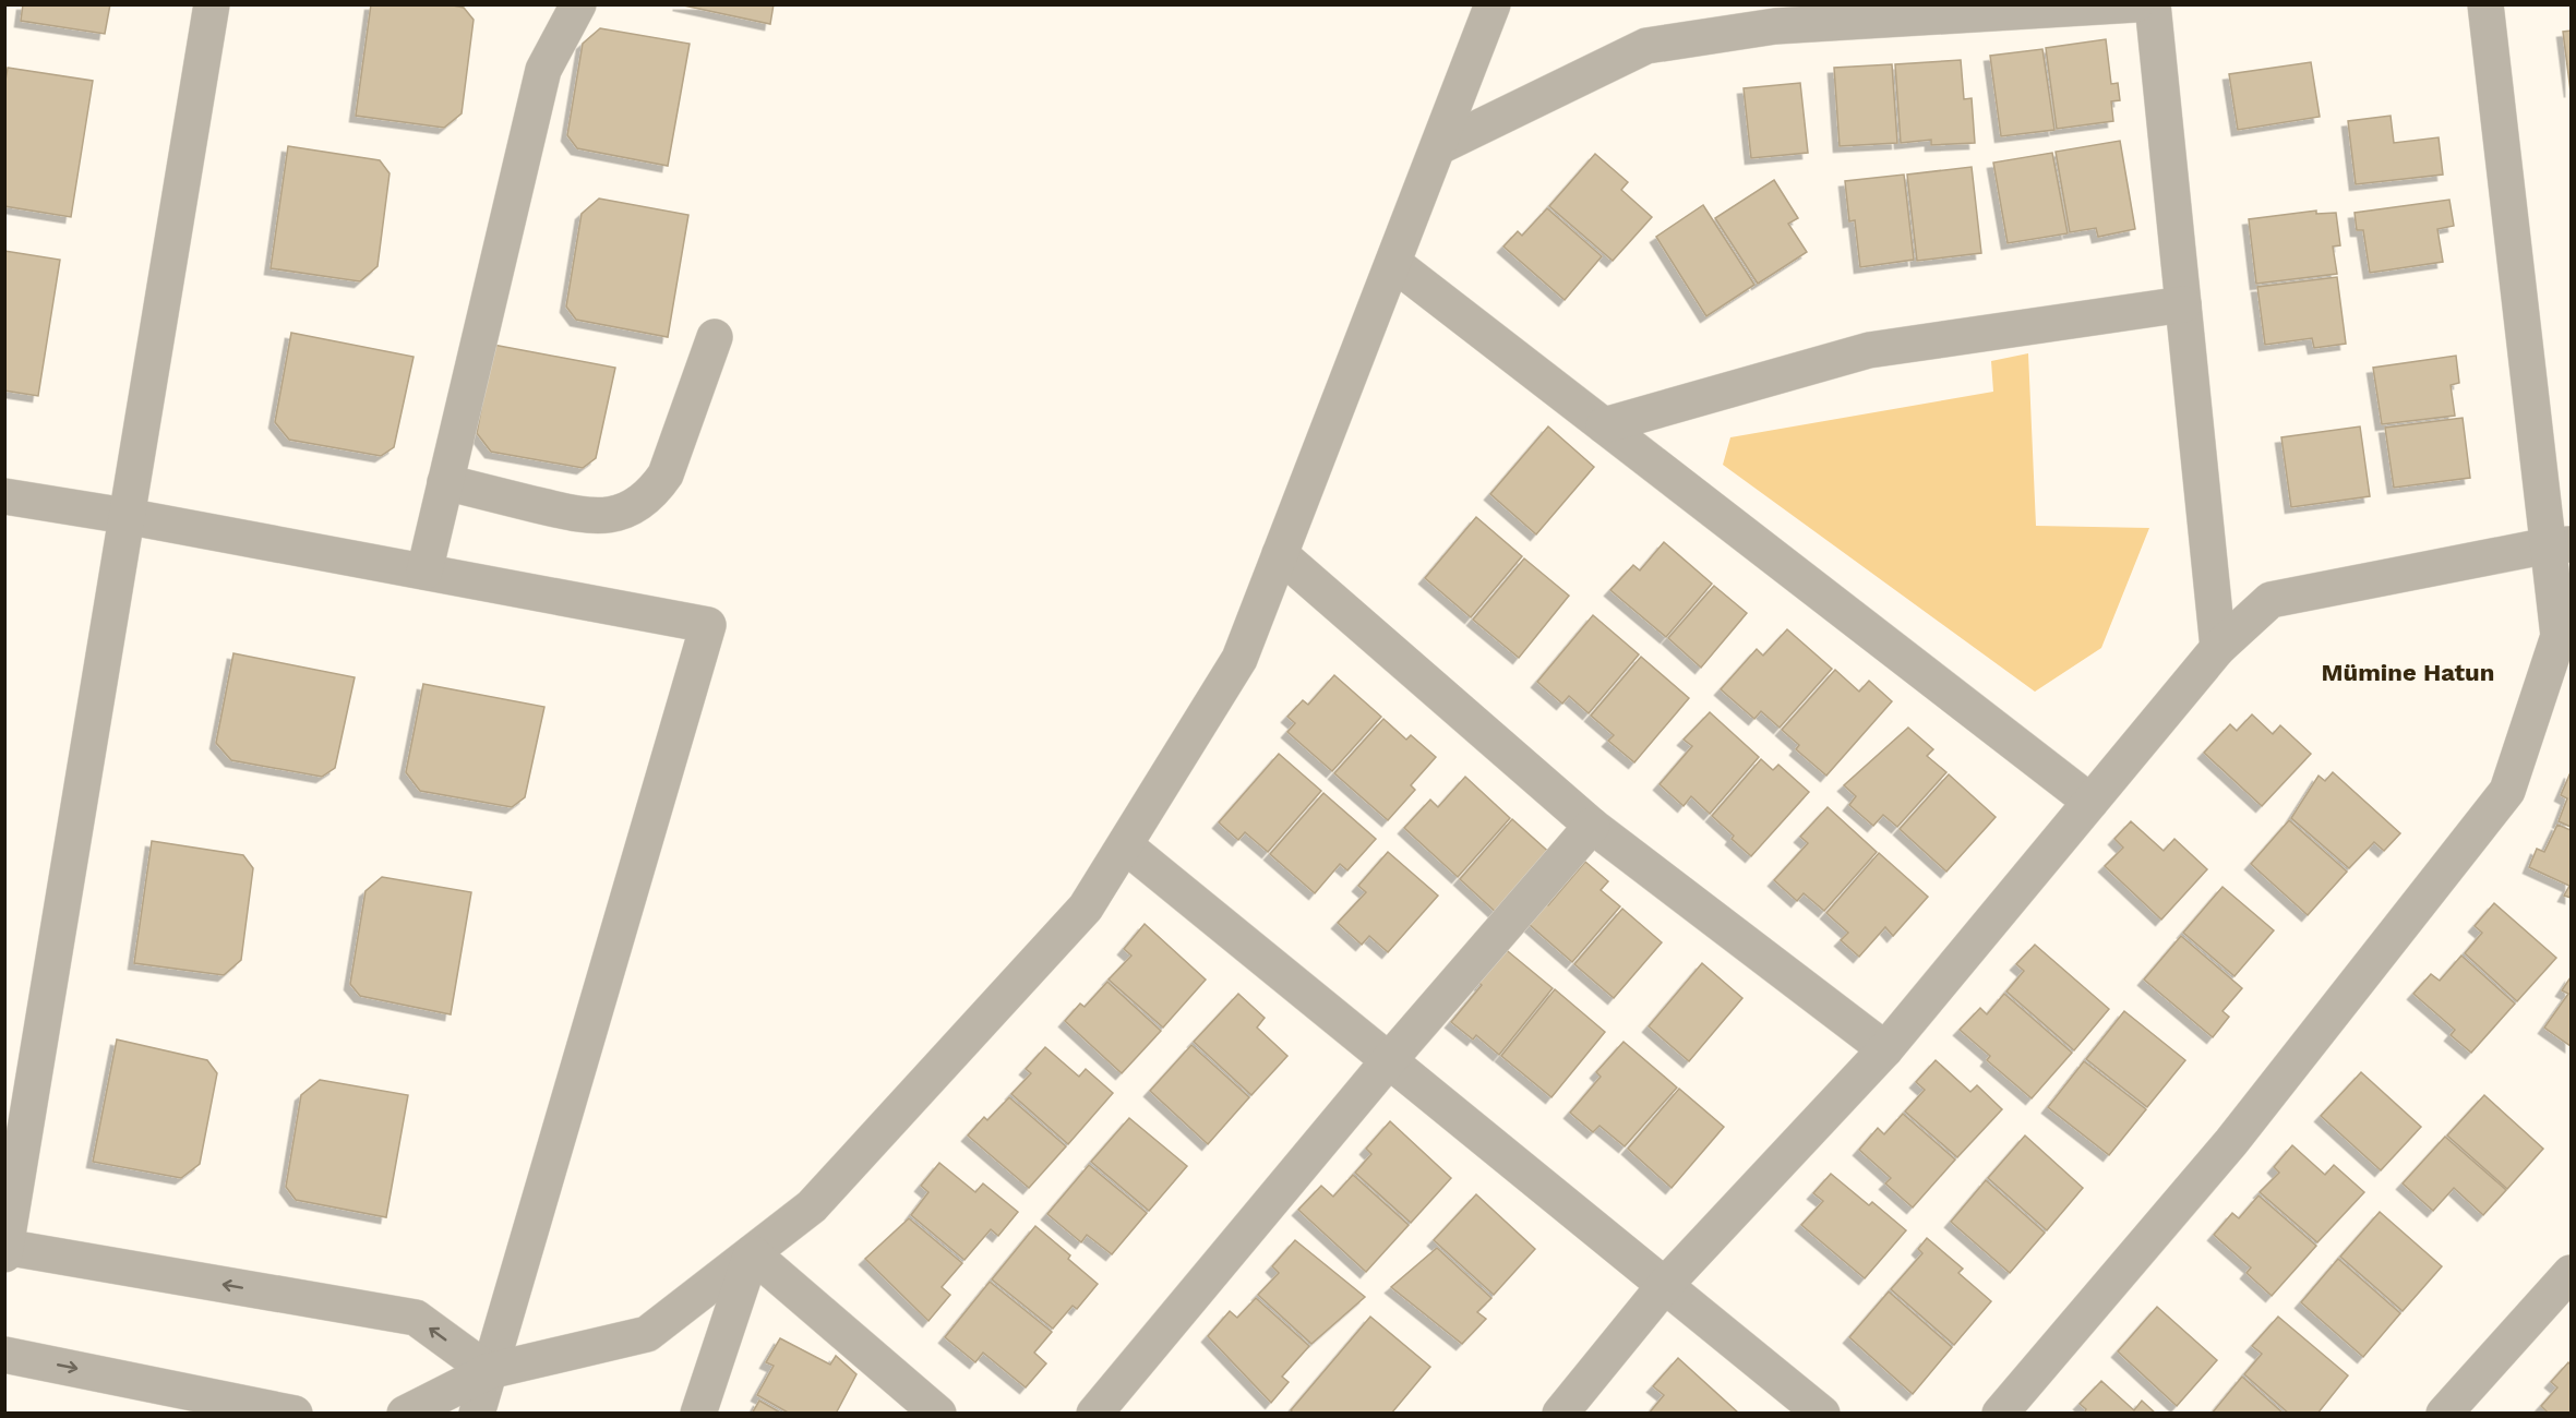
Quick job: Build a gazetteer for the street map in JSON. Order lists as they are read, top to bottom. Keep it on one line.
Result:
{"districts":["Mümine Hatun"]}
